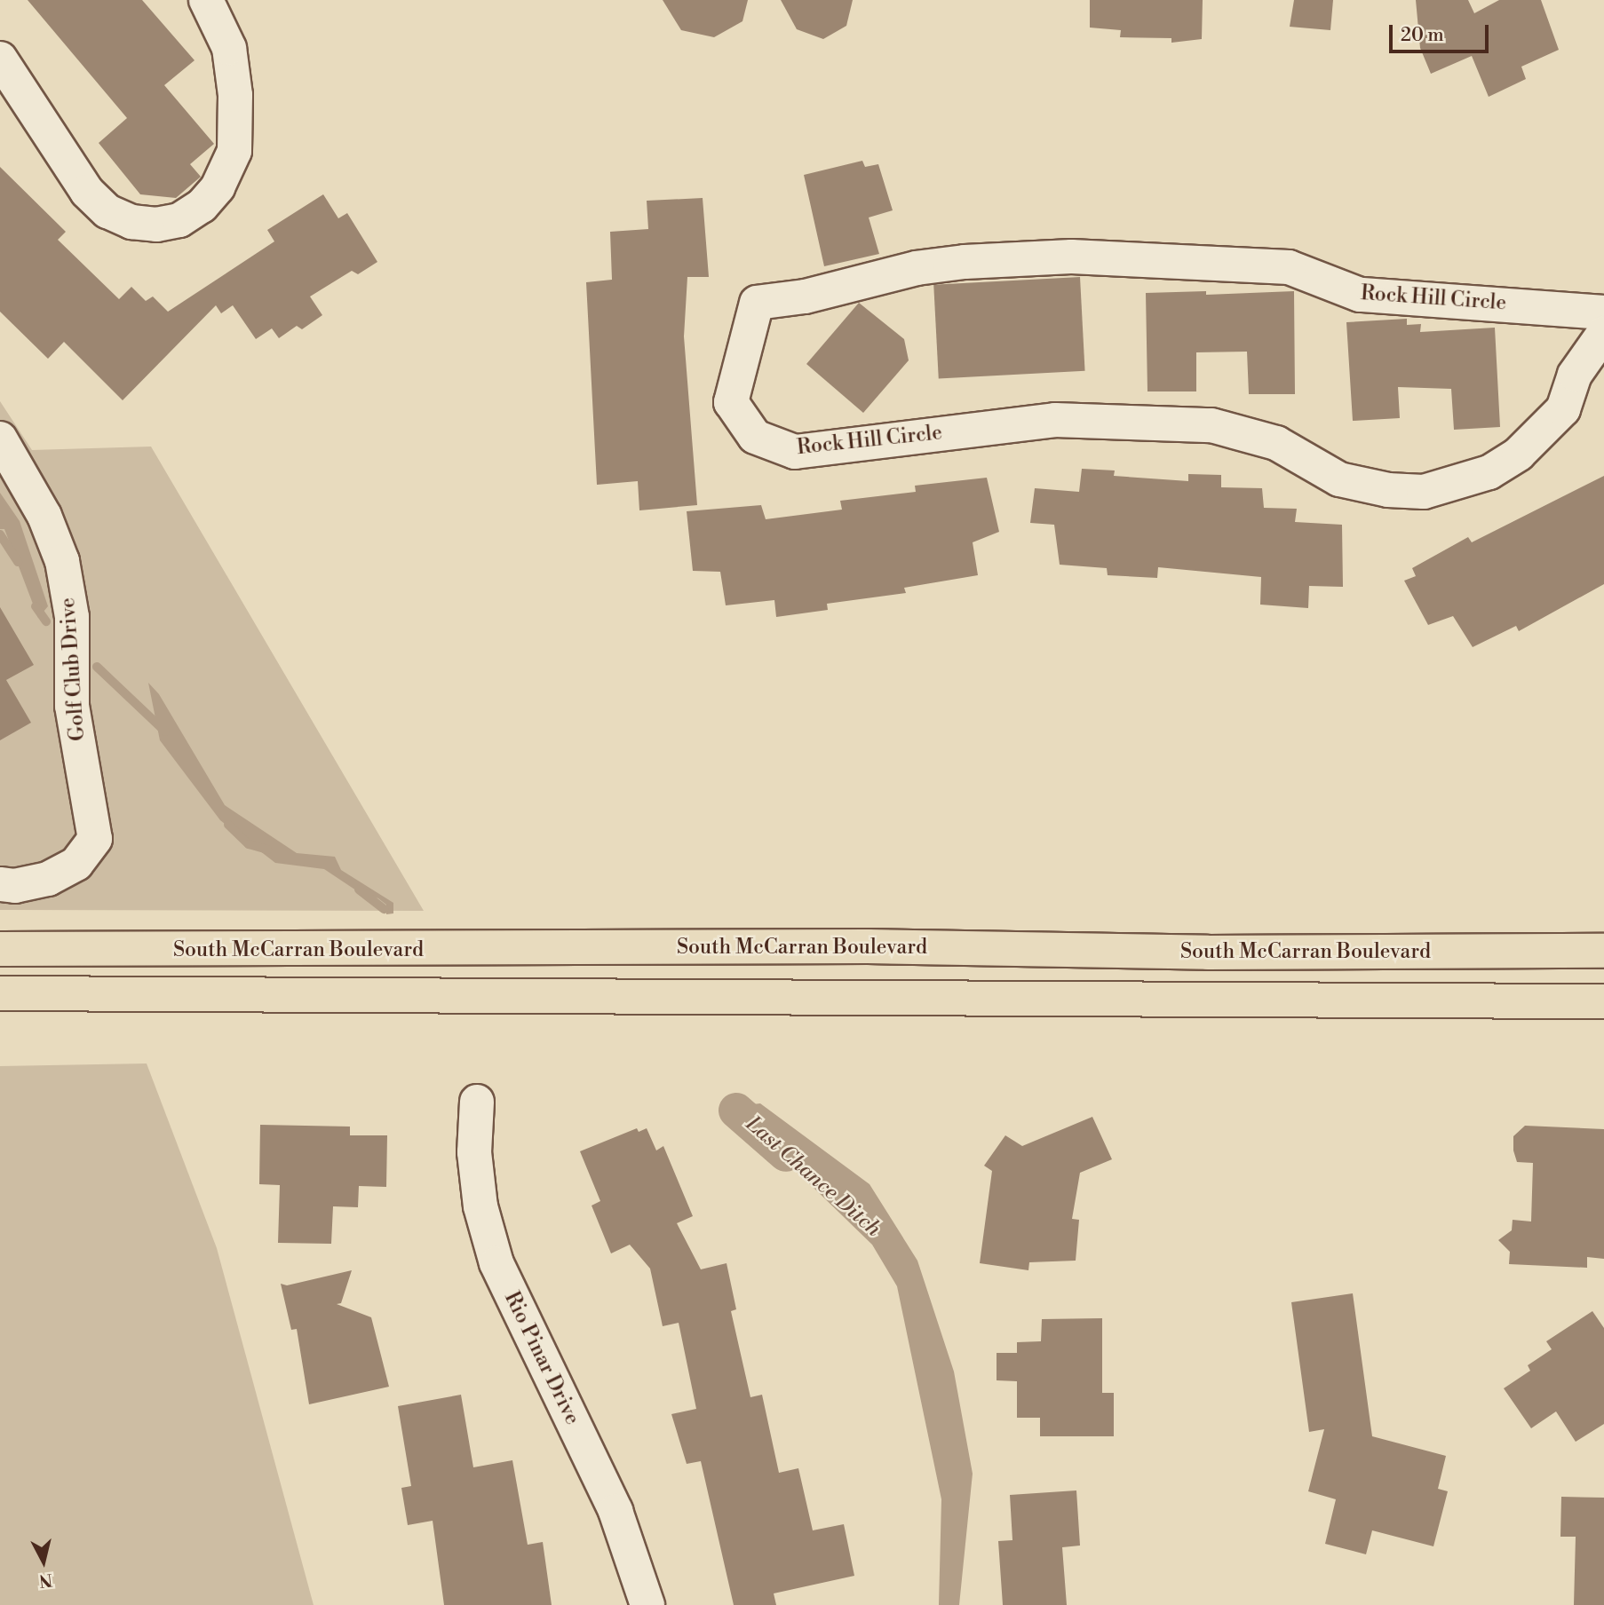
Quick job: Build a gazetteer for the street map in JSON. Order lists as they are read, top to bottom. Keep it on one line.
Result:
{"streets":{"main road":["South McCarran Boulevard"],"street":["Rock Hill Circle","Golf Club Drive","Rio Pinar Drive"]},"water":["Last Chance Ditch"],"scale_bar":"20 m","north":"bottom"}
